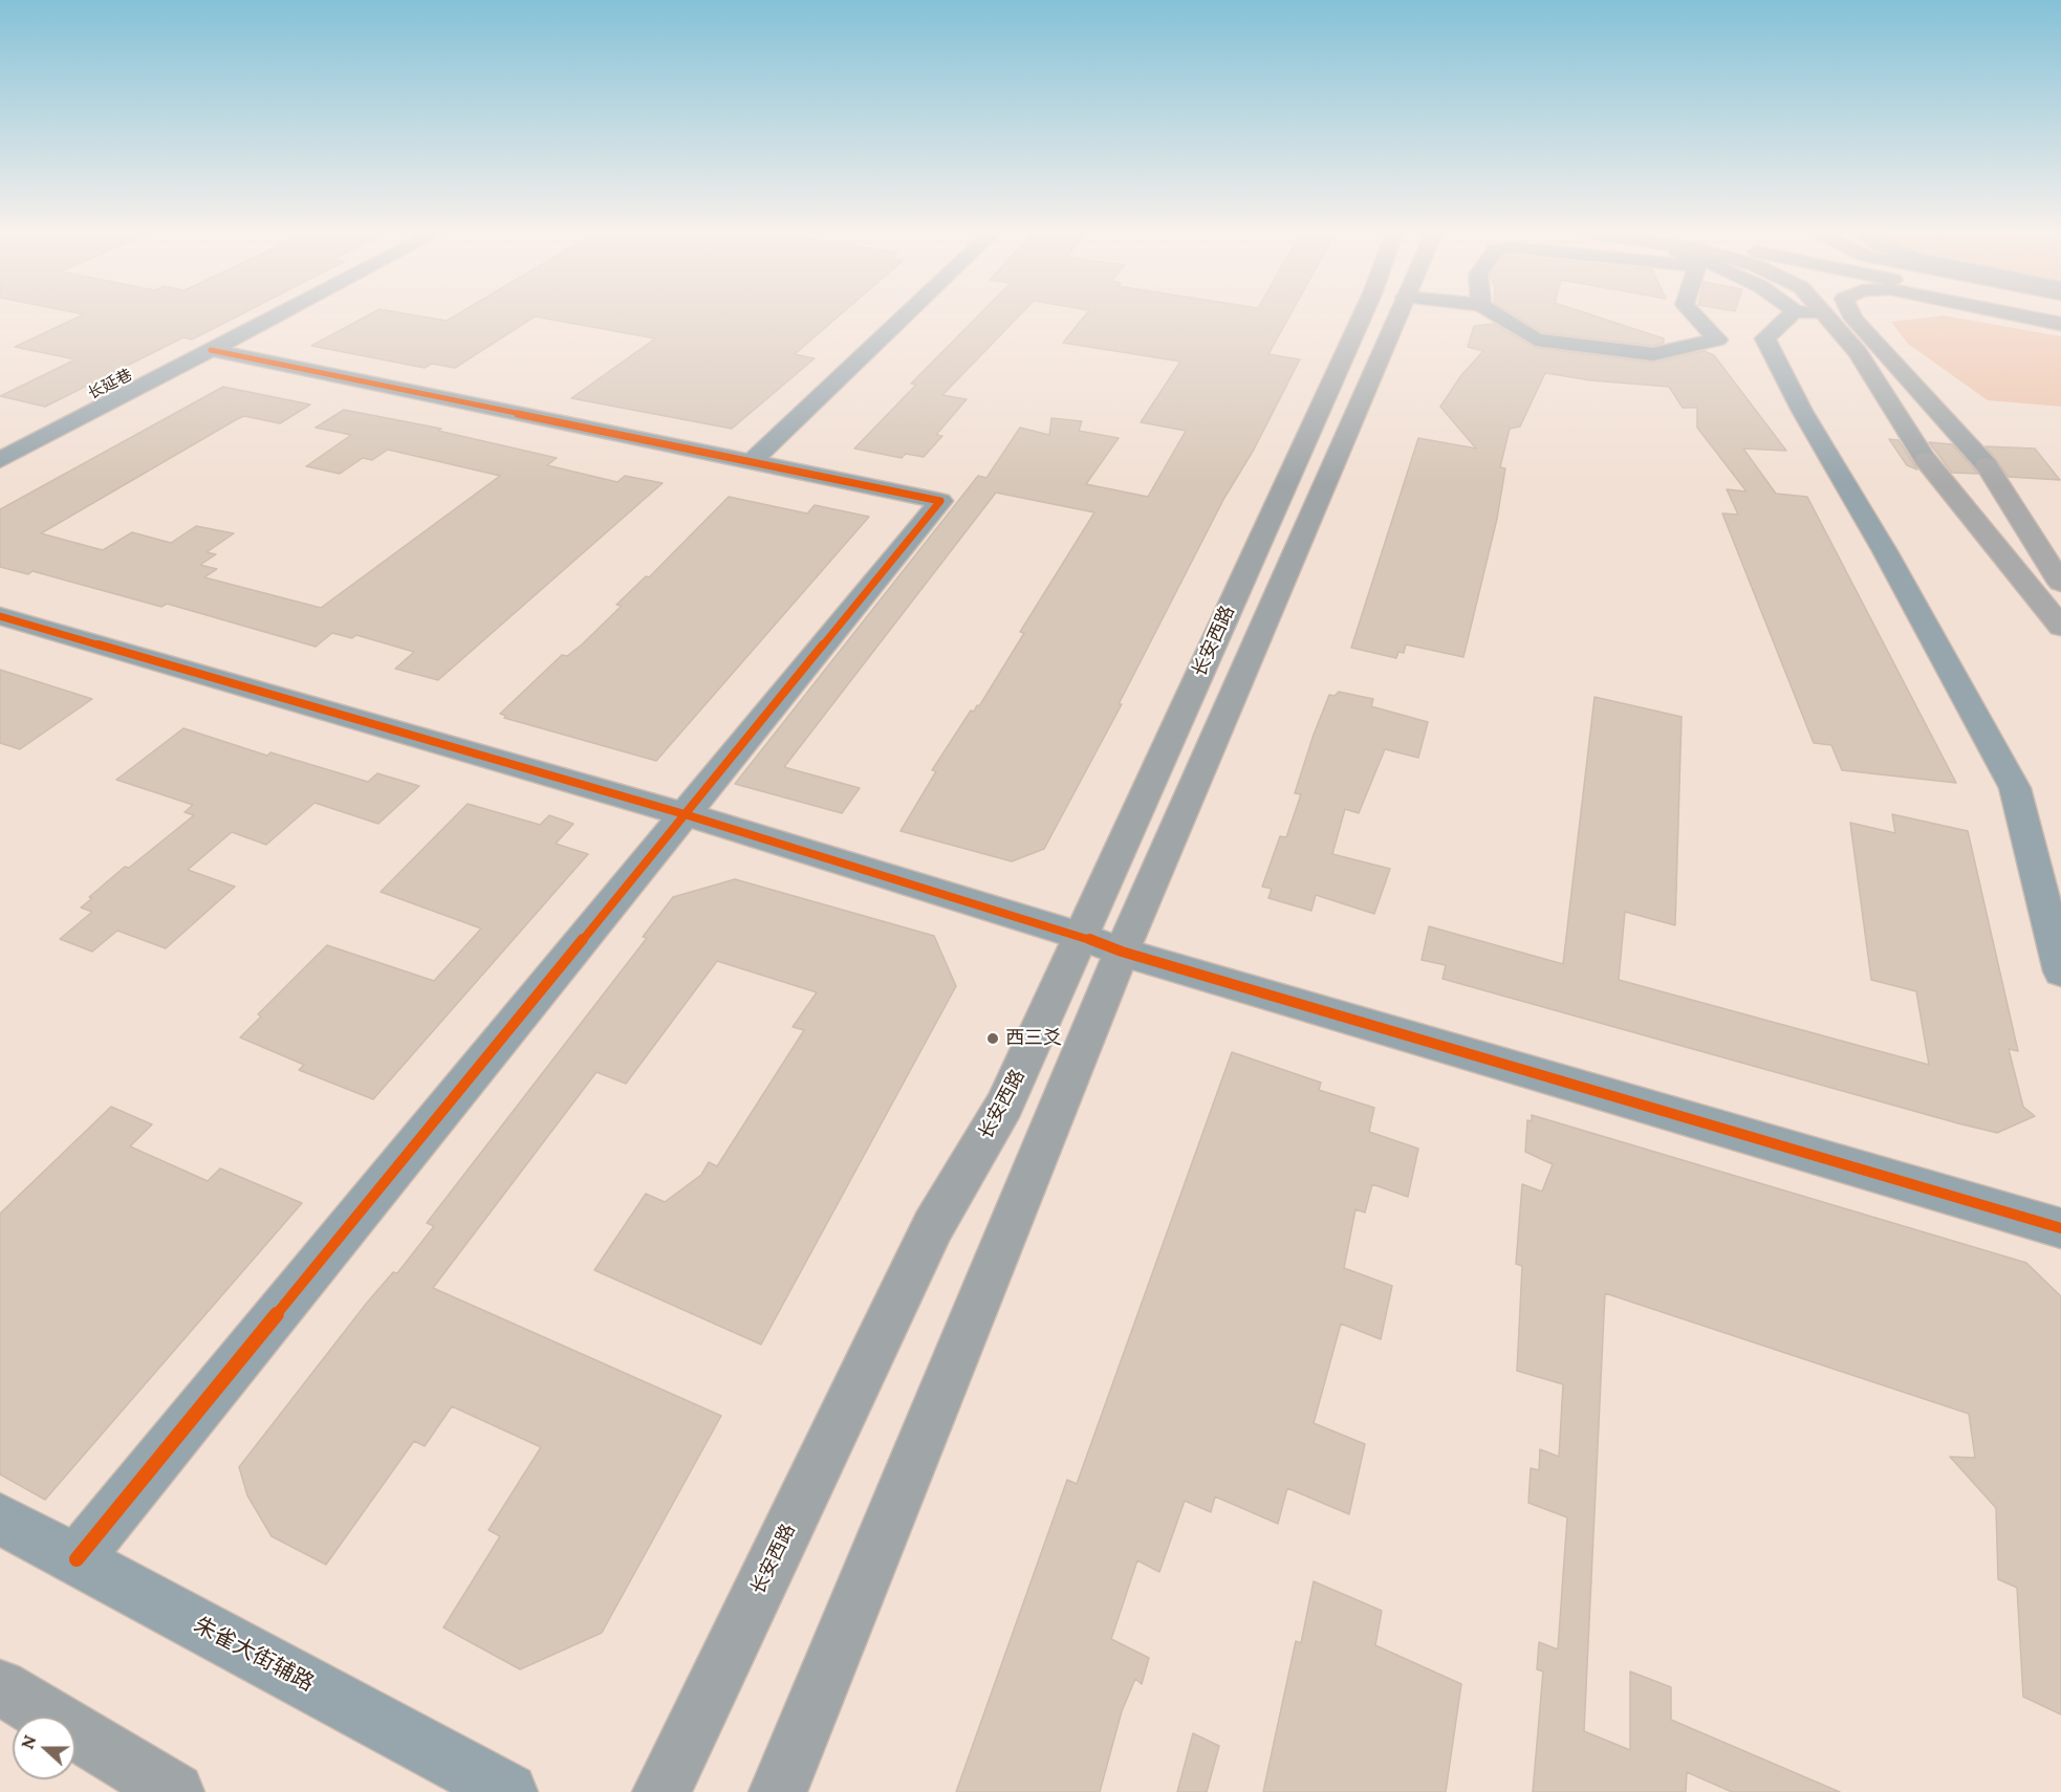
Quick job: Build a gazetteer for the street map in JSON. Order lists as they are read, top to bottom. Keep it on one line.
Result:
{"streets":{"main road":["长安西路"],"street":["长延巷","朱雀大街辅路"]},"places":["西三爻"],"north":"left"}
